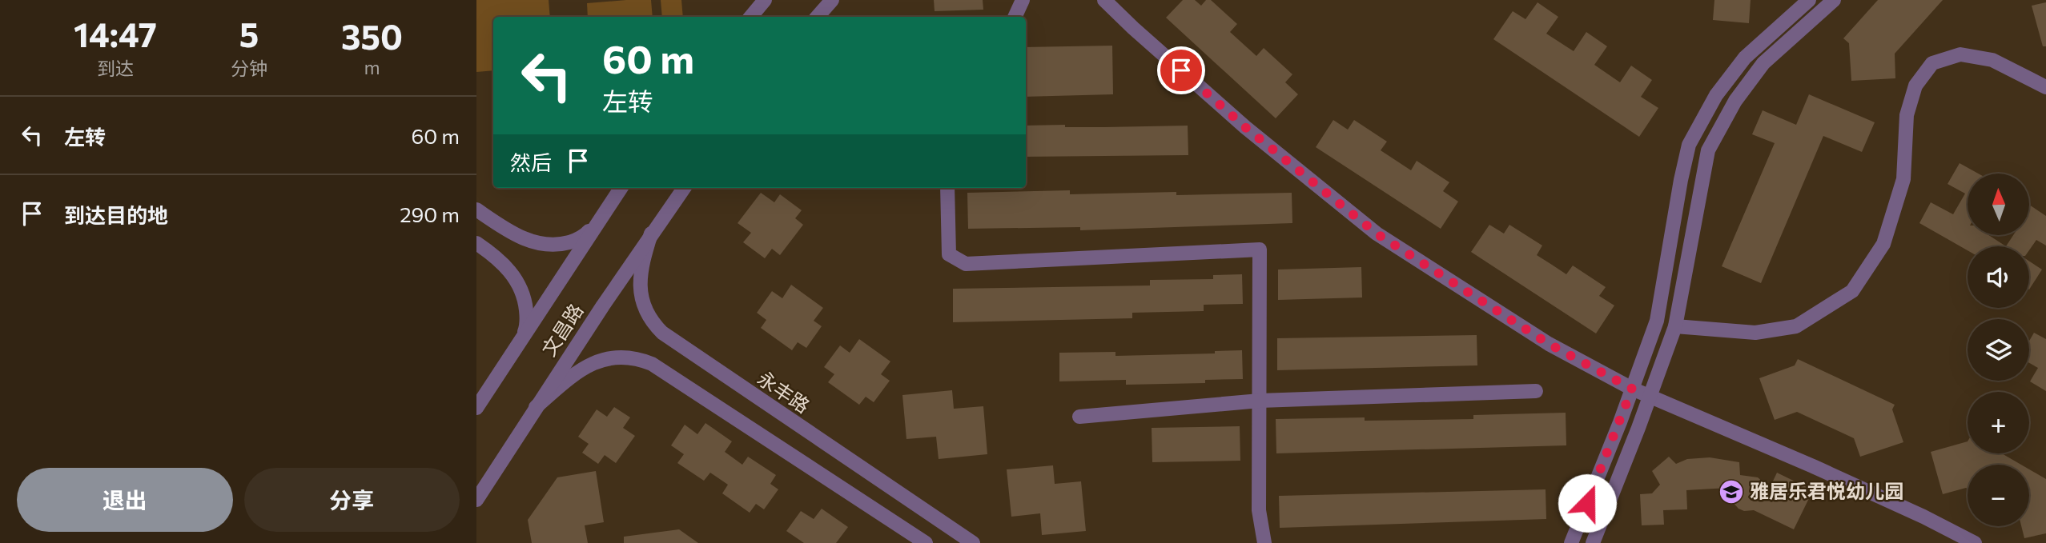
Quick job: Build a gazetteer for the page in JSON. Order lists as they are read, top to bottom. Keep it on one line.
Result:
{"streets":{"street":["文昌路","永丰路"]},"crossings":[["文昌路","永丰路"]],"places":{"school or university":["雅居乐君悦幼儿园"]},"north":"top","page":{"eta":["14:47","到达","5","分钟","350","m"],"turn":["60 m","左转"],"list":[{"name":"左转","value":"60 m"},{"name":"到达目的地","value":"290 m"}],"then":"然后","map_buttons":["+","−"],"buttons":["退出","分享"]}}
